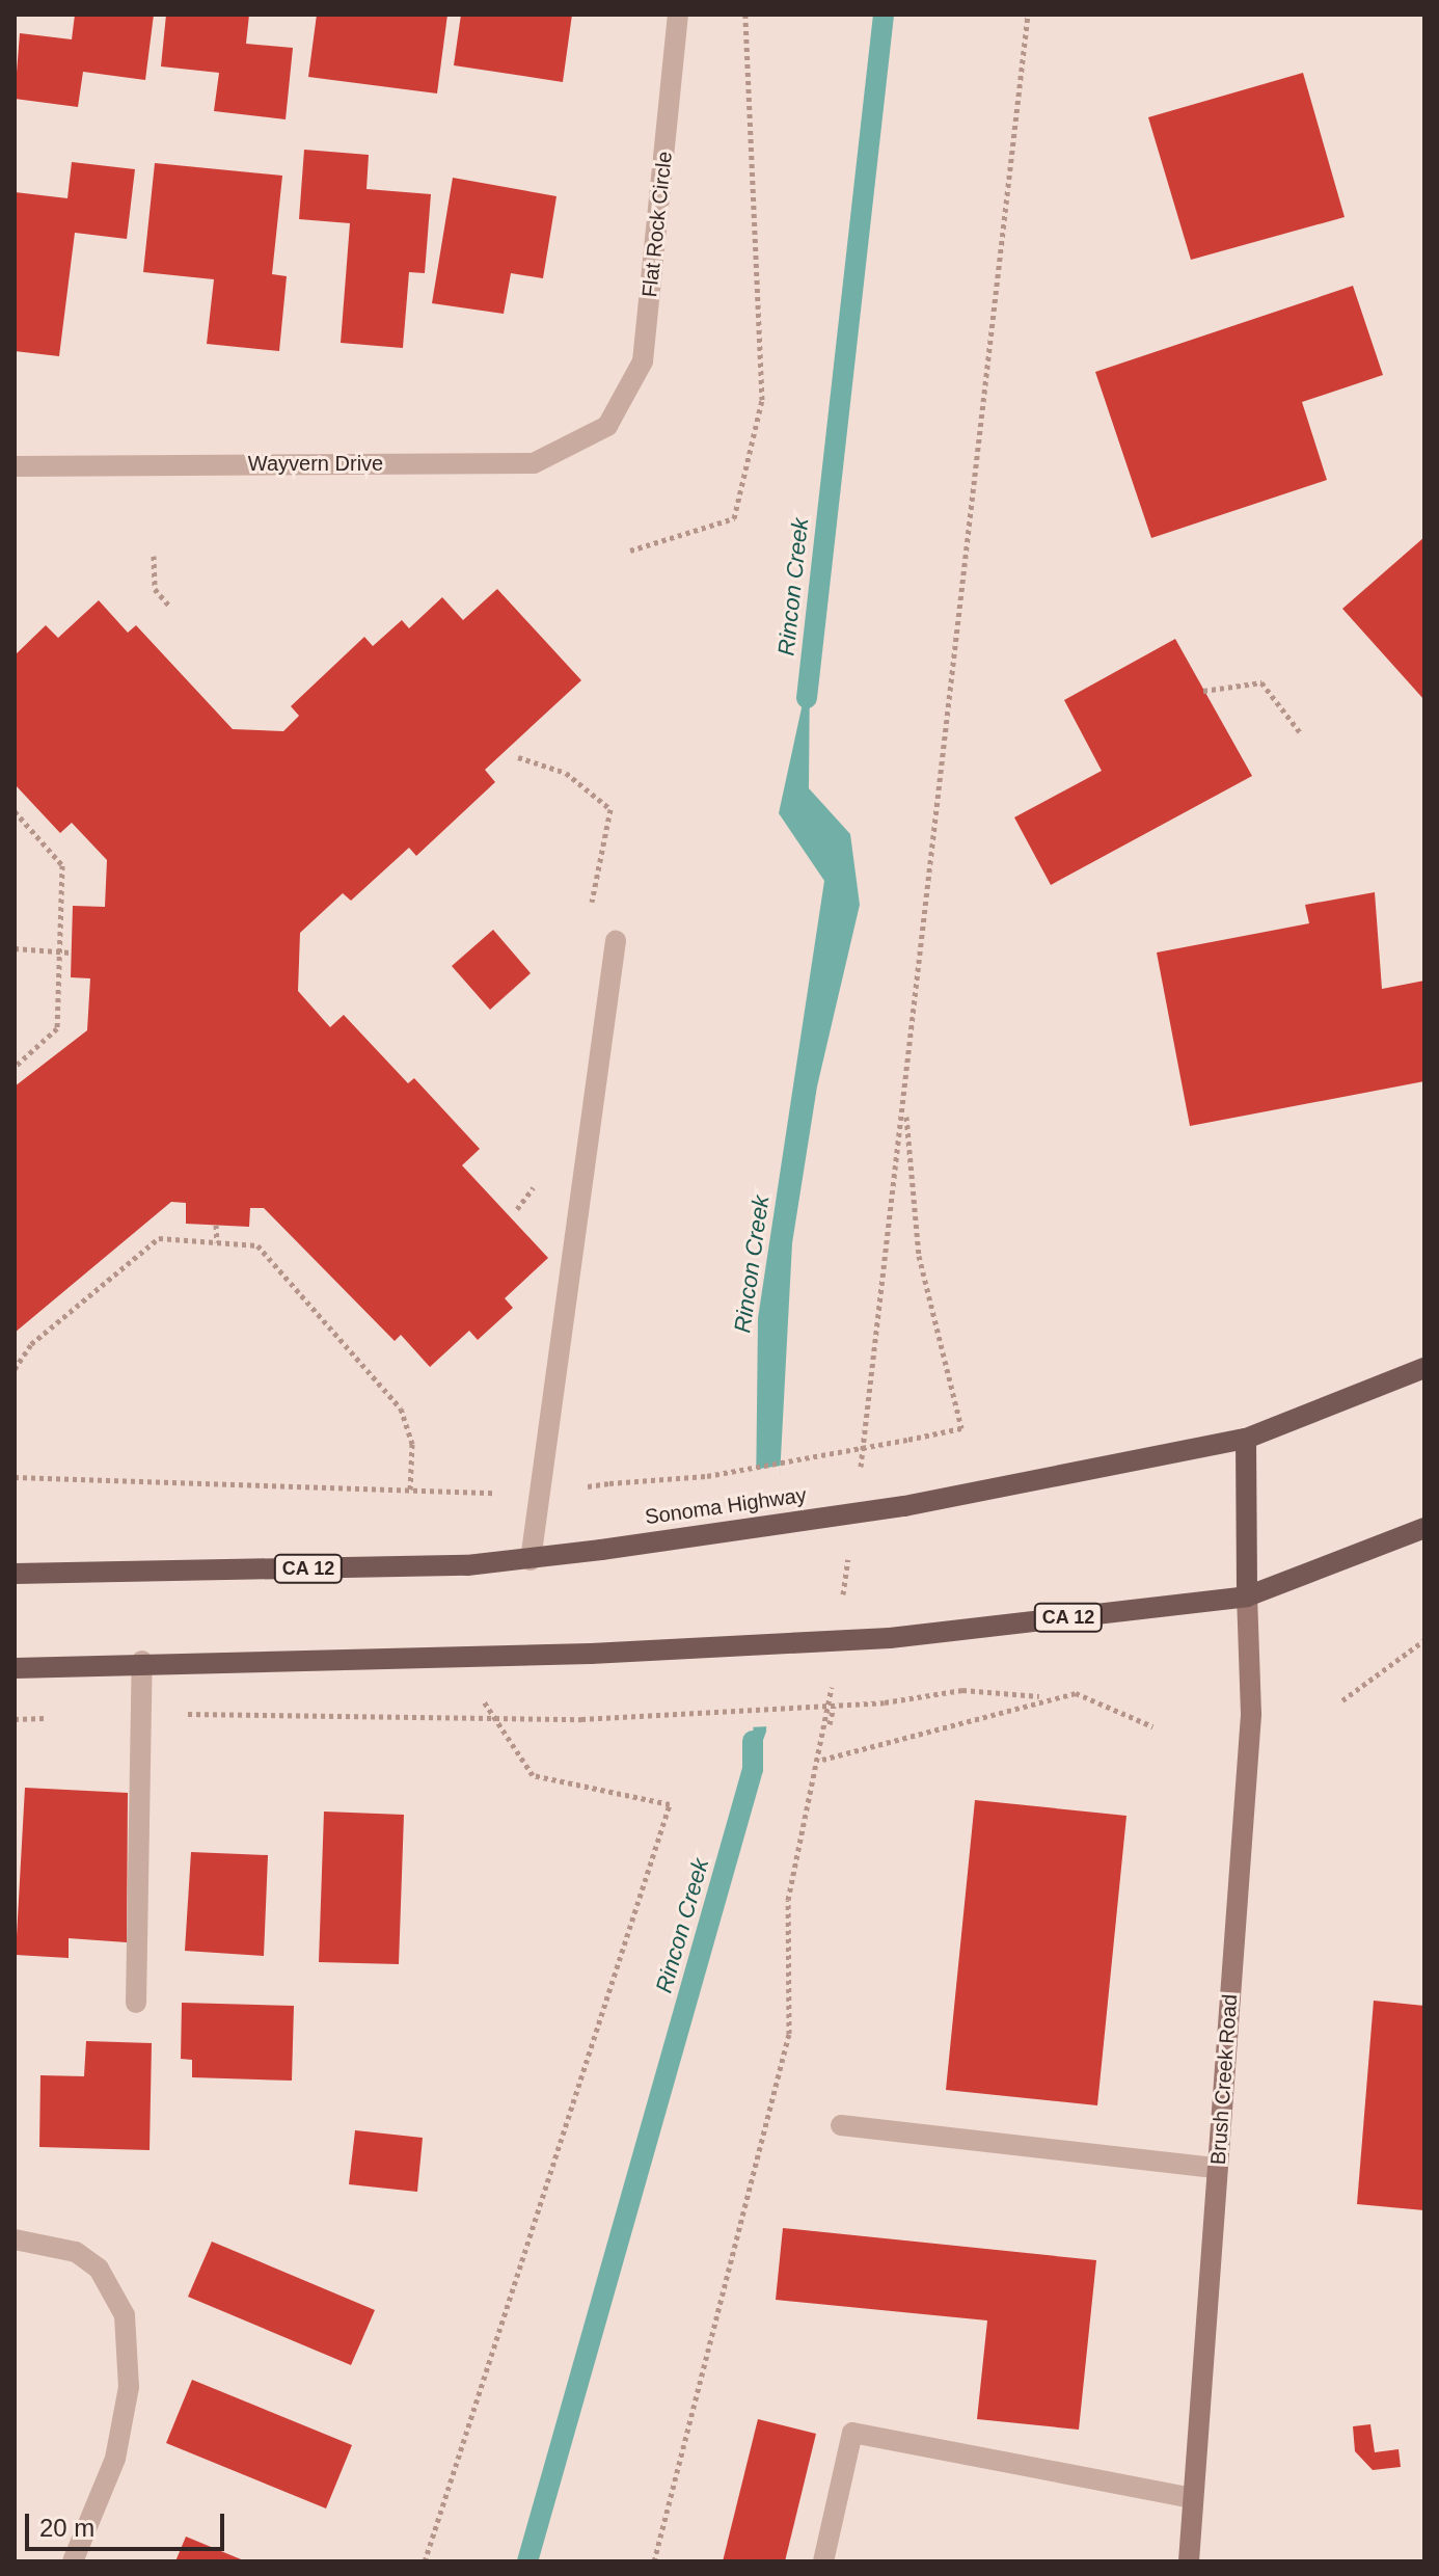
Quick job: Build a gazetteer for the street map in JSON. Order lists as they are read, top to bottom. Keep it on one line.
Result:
{"streets":{"main road":["Sonoma Highway","CA 12"],"street":["Flat Rock Circle","Wayvern Drive","Brush Creek Road"]},"crossings":[["Flat Rock Circle","Wayvern Drive"],["CA 12","Brush Creek Road"]],"water":["Rincon Creek"],"scale_bar":"20 m"}
